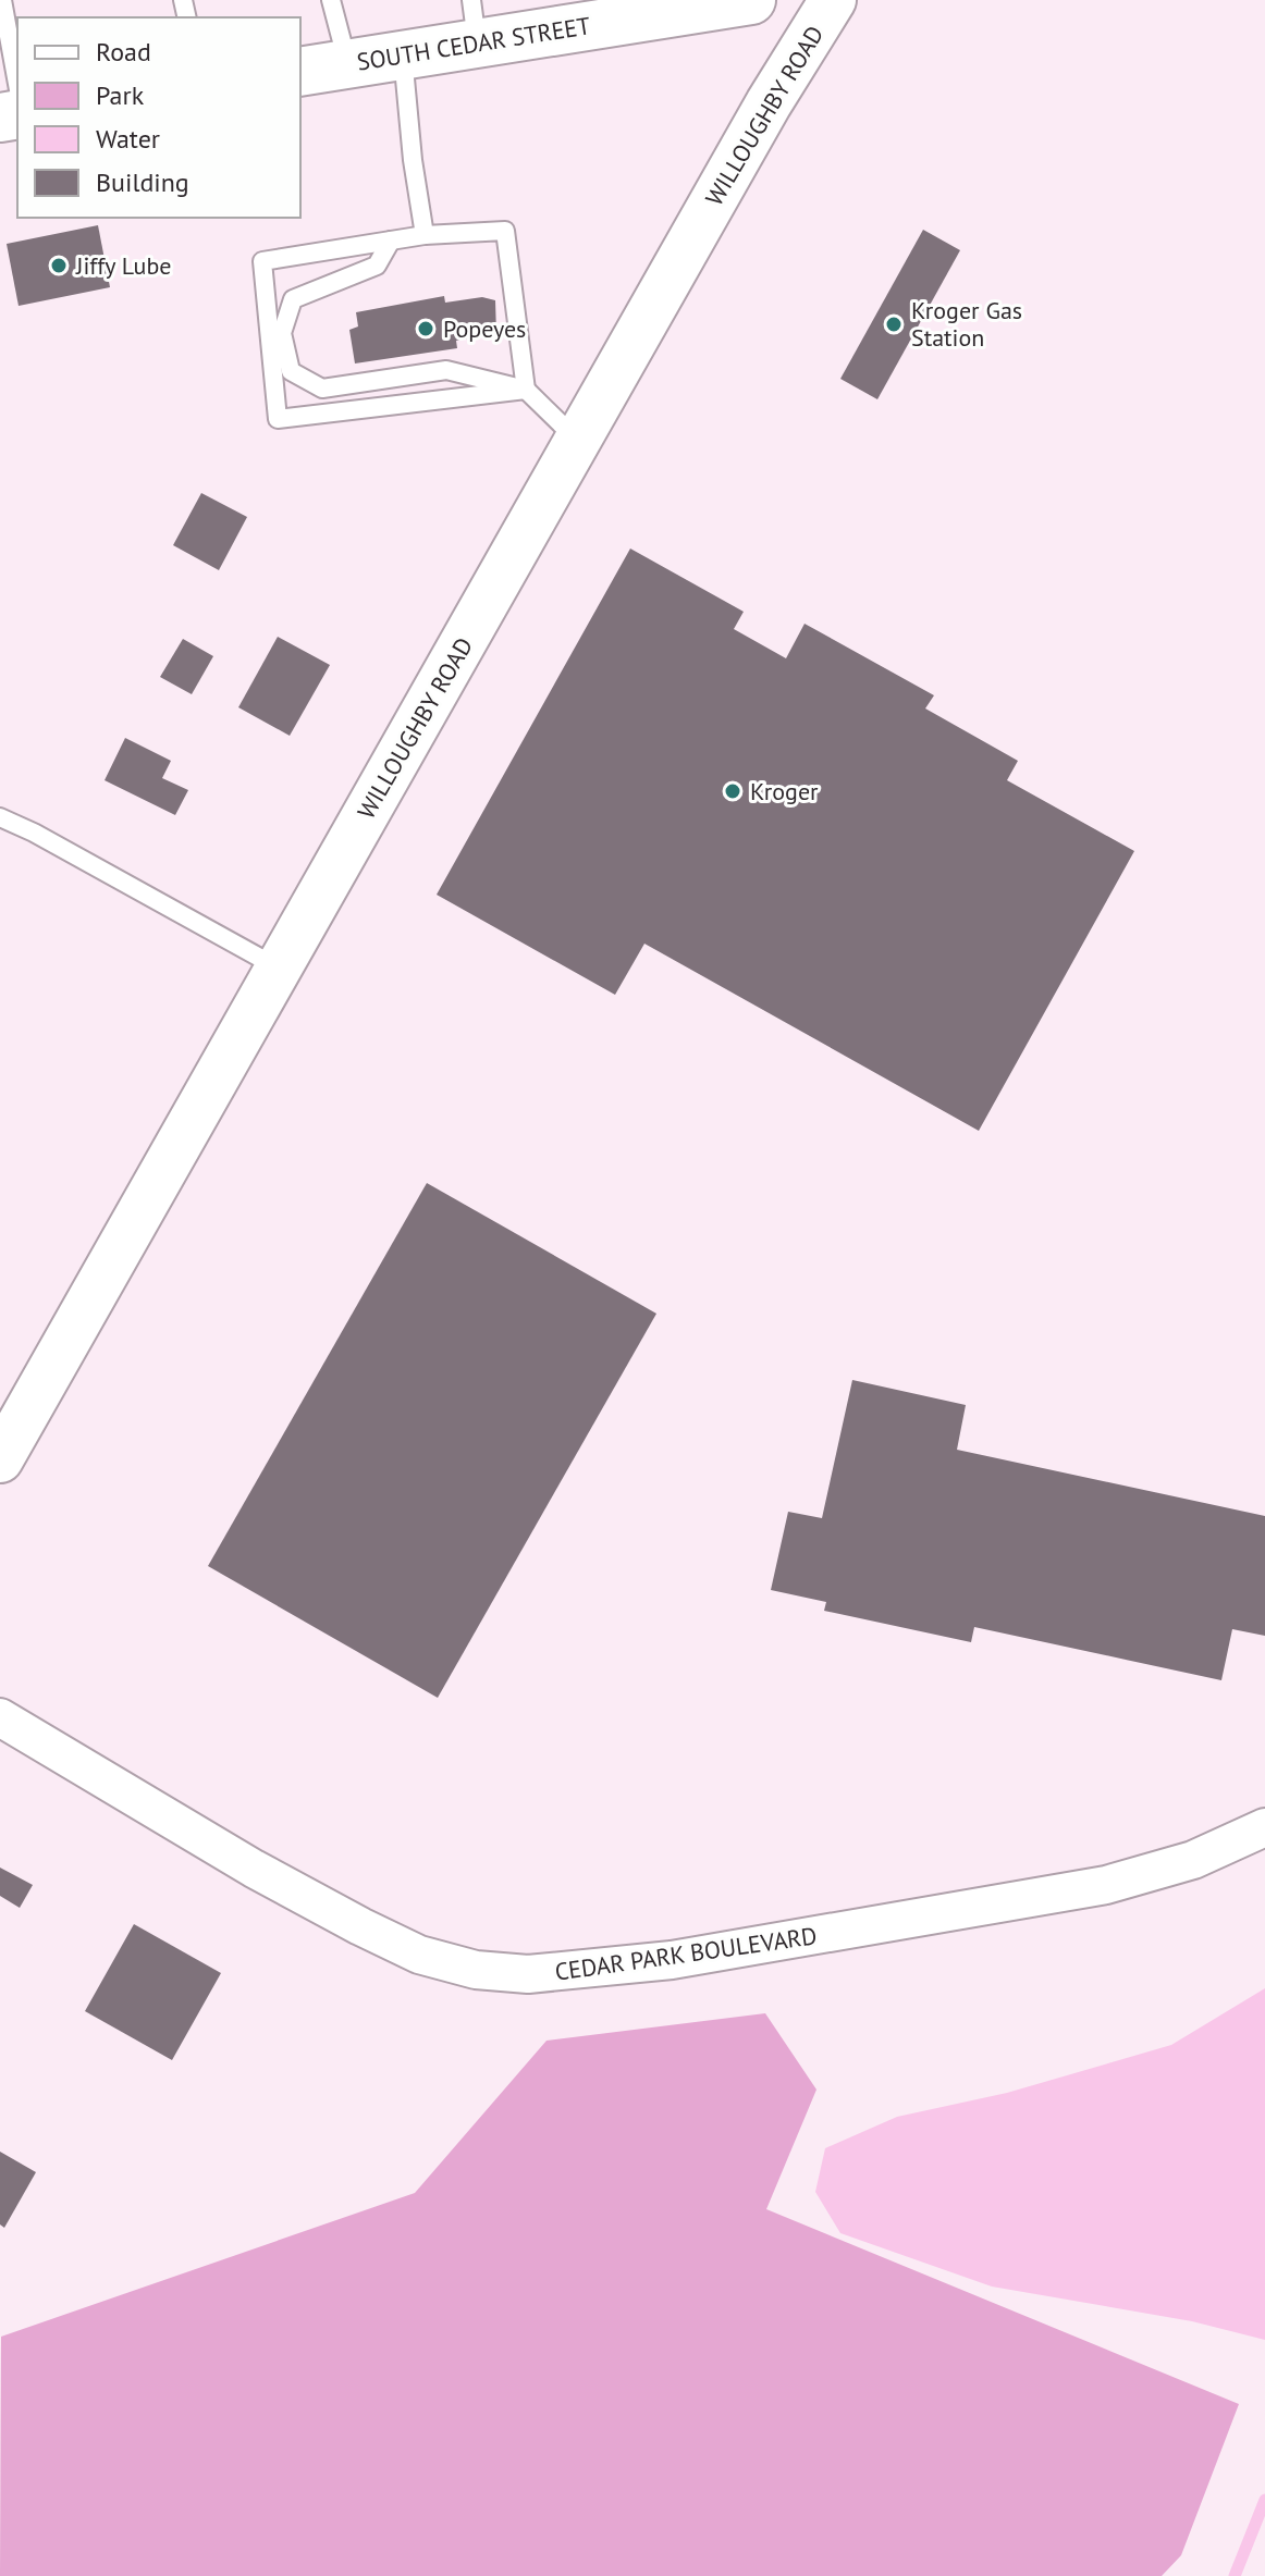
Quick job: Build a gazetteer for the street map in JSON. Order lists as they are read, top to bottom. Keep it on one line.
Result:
{"streets":{"main road":["SOUTH CEDAR STREET"],"street":["WILLOUGHBY ROAD","CEDAR PARK BOULEVARD"]},"places":["Jiffy Lube","Kroger Gas Station","Popeyes","Kroger"],"legend":["Road","Park","Water","Building"]}
